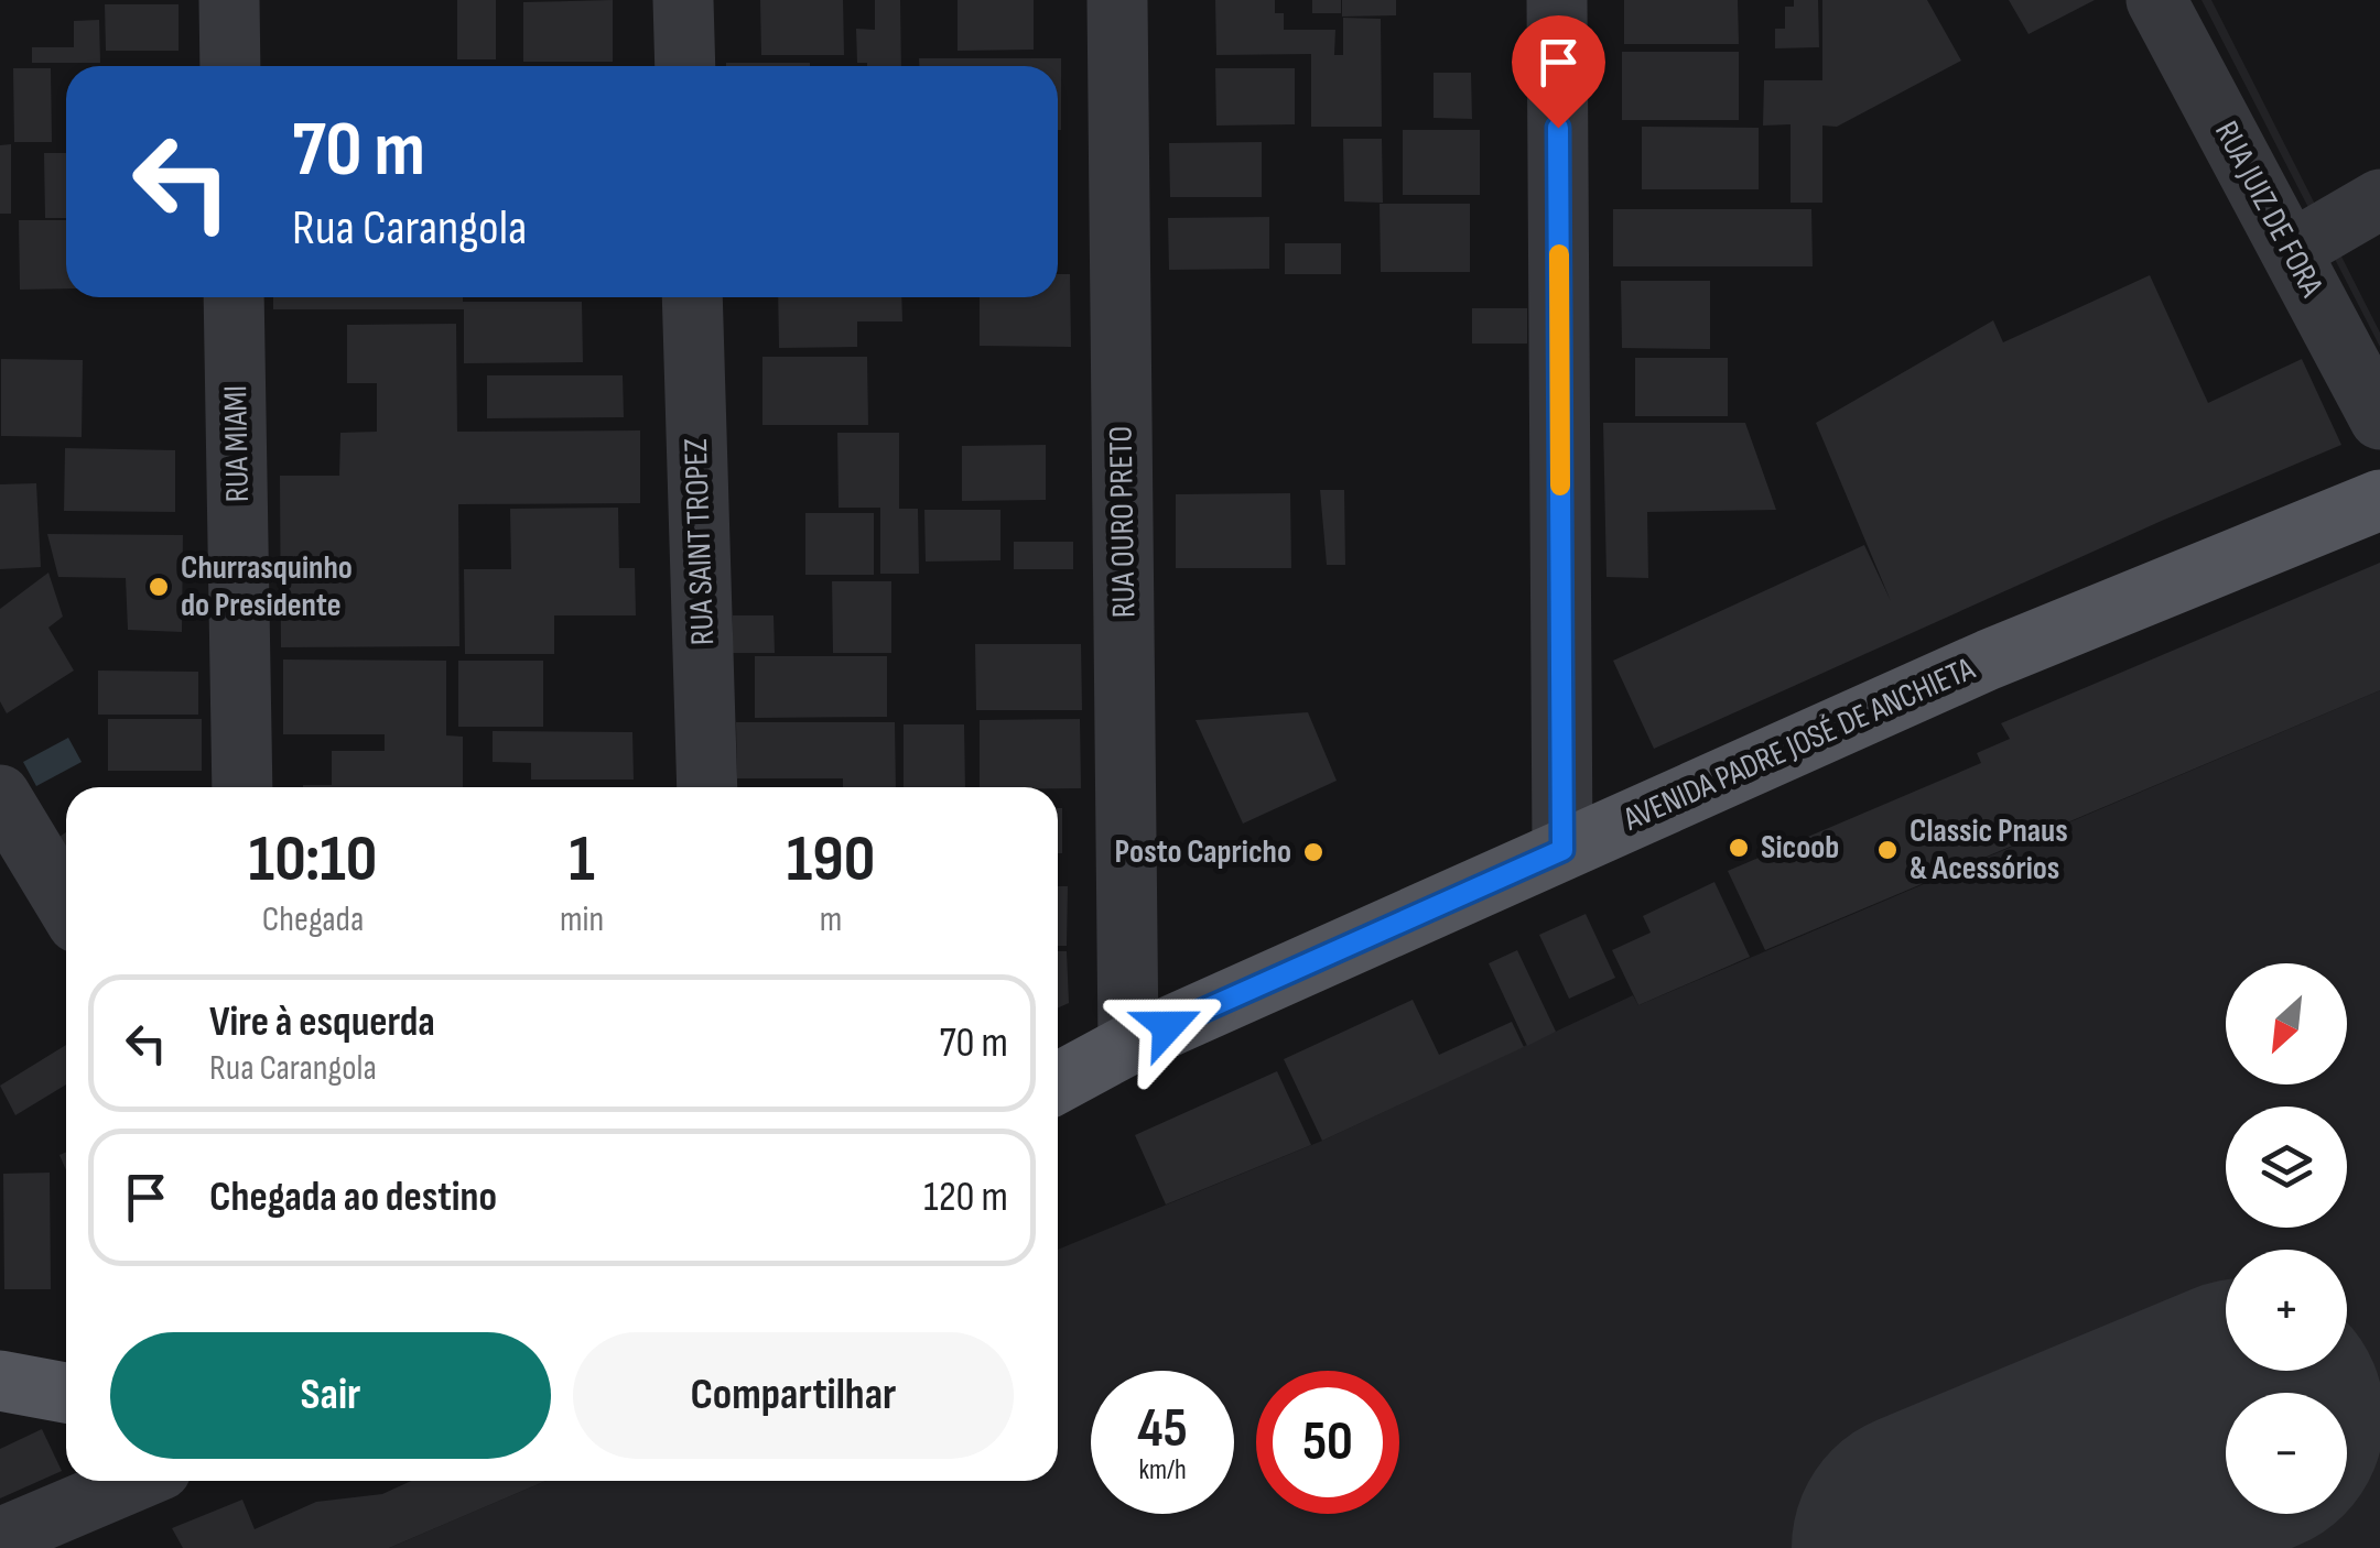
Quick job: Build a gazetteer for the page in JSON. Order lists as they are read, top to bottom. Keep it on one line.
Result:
{"streets":{"main road":["AVENIDA PADRE JOSÉ DE ANCHIETA"],"street":["RUA JUIZ DE FORA","RUA MIAMI","RUA OURO PRETO","RUA SAINT TROPEZ"]},"crossings":[["RUA OURO PRETO","AVENIDA PADRE JOSÉ DE ANCHIETA"]],"places":["Churrasquinho do Presidente","Sicoob","Classic Pnaus & Acessórios","Posto Capricho"],"north":"bottom left","page":{"turn":["70 m","Rua Carangola"],"eta":["10:10","Chegada","1","min","190","m"],"map_buttons":["+","−"],"list":[{"name":"Vire à esquerda","note":"Rua Carangola","value":"70 m"},{"name":"Chegada ao destino","value":"120 m"}],"buttons":["Sair","Compartilhar"],"speed":"45 km/h","limit":"50"}}
